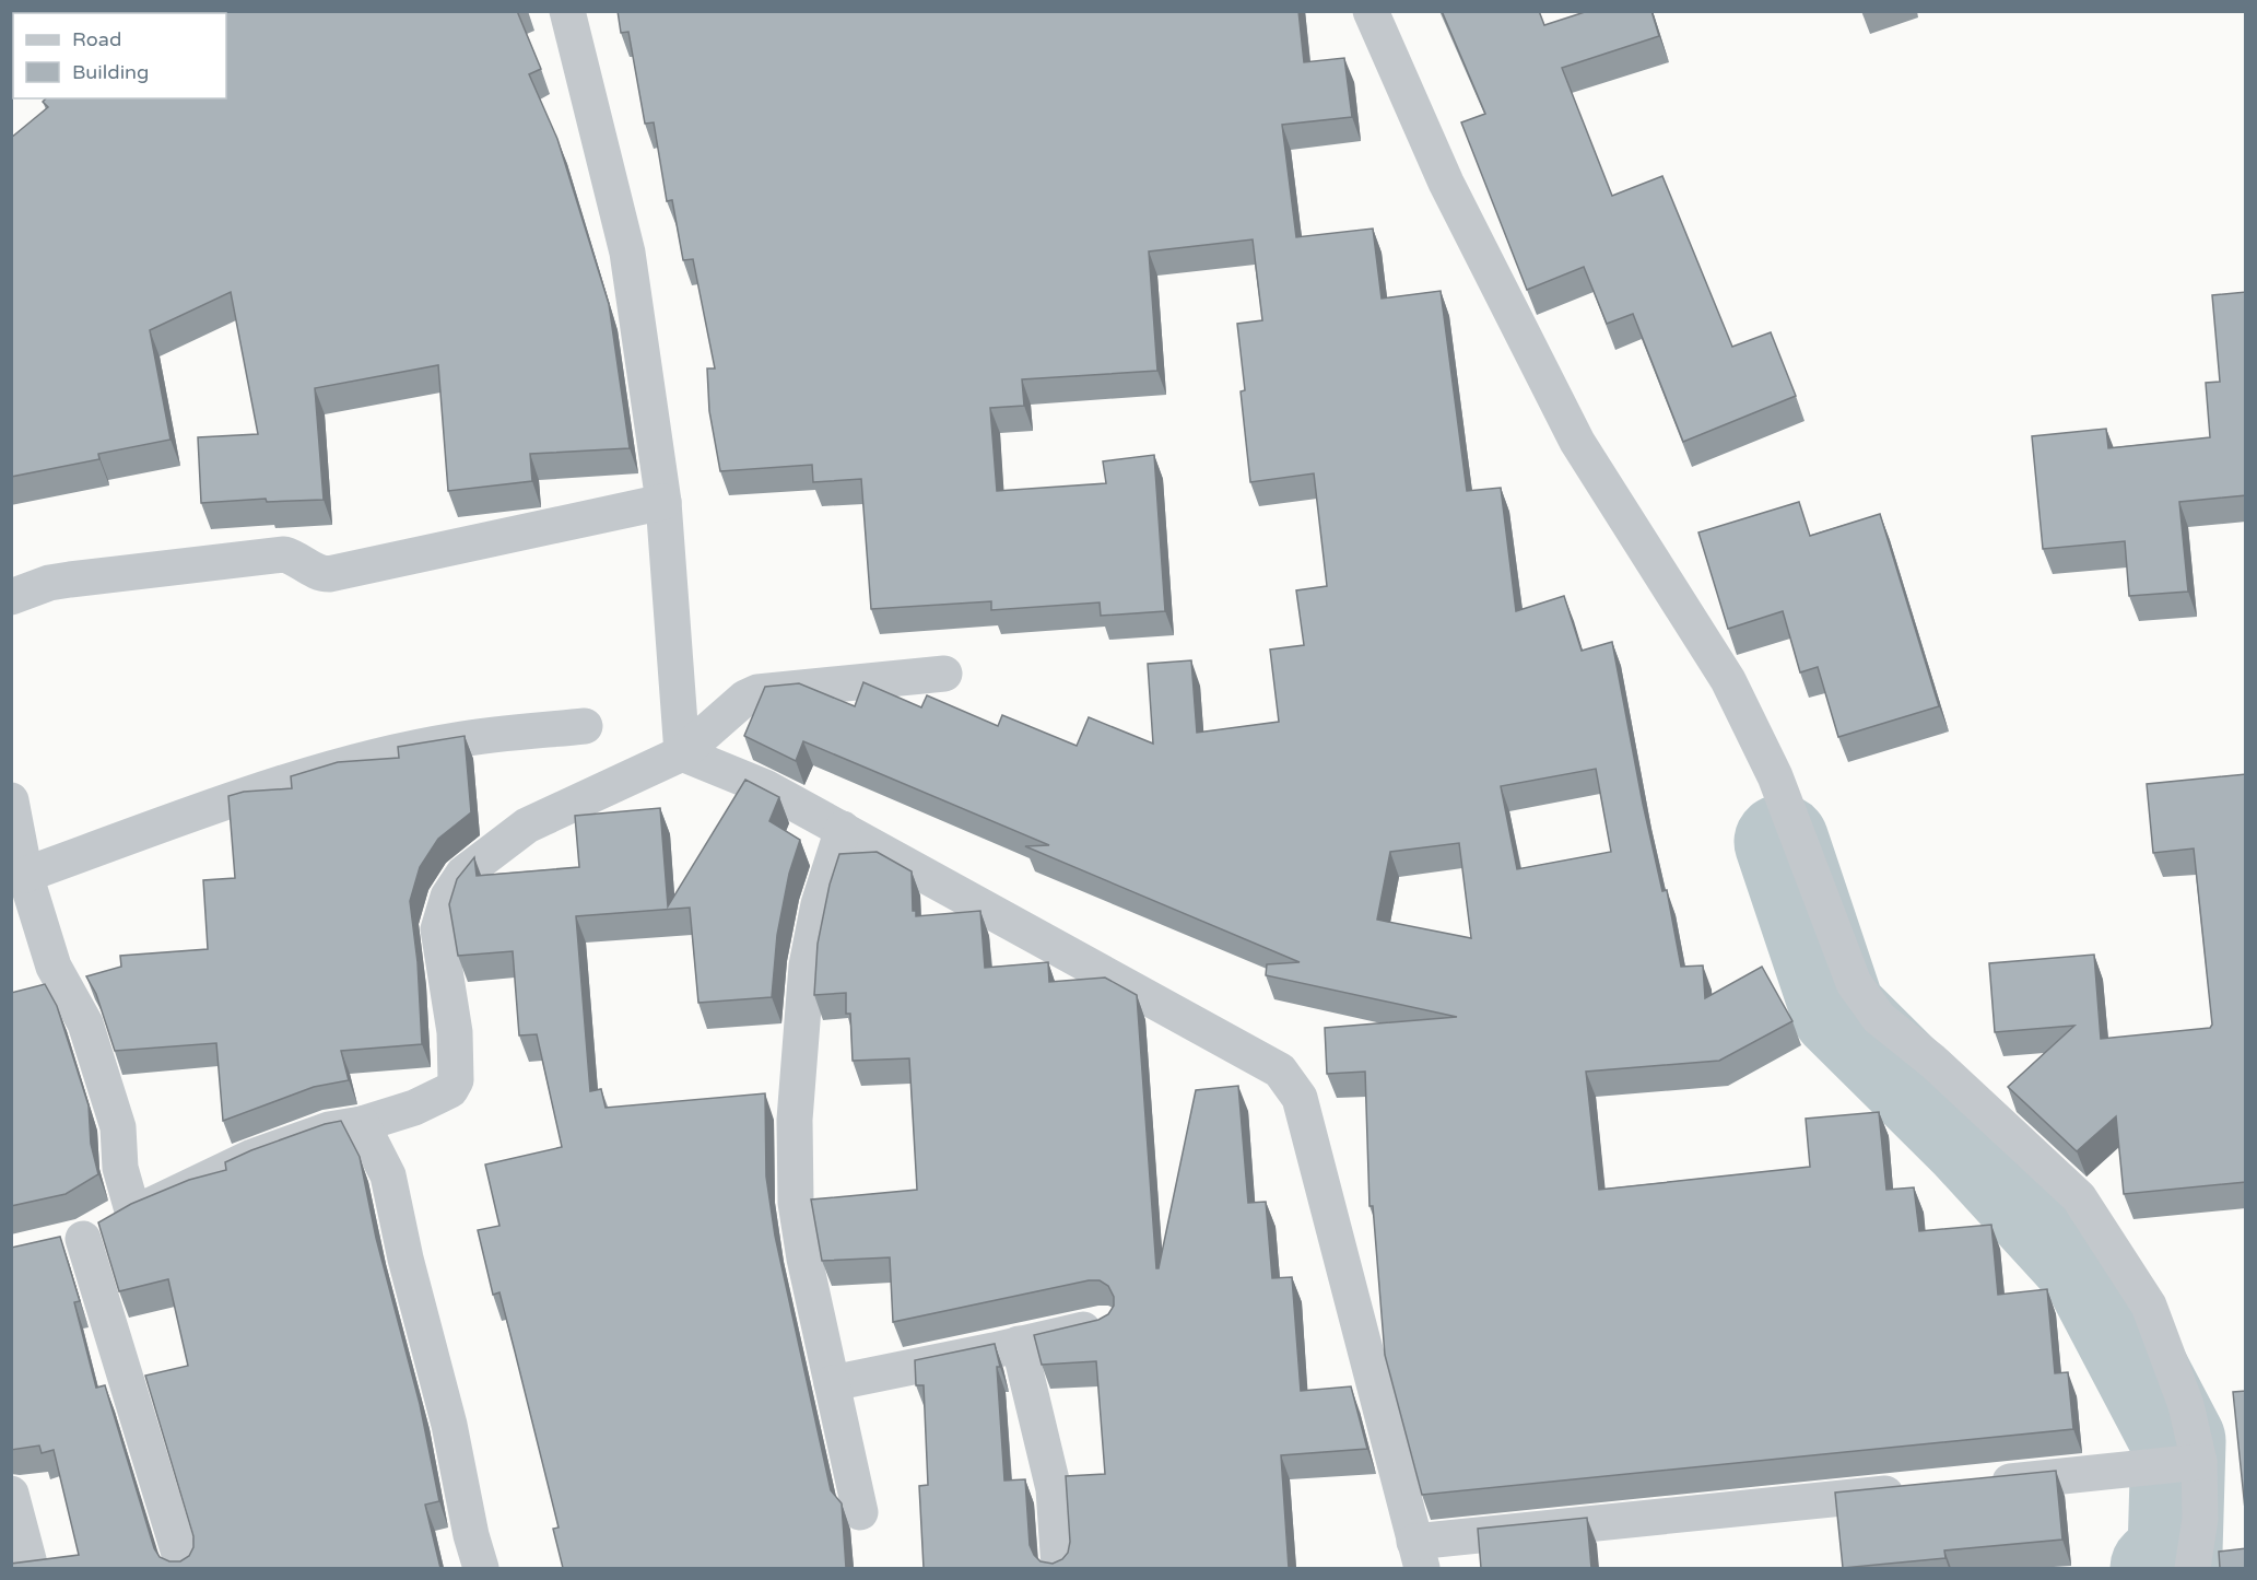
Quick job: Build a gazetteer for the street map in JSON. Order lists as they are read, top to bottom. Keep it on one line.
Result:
{"legend":["Road","Building"]}
